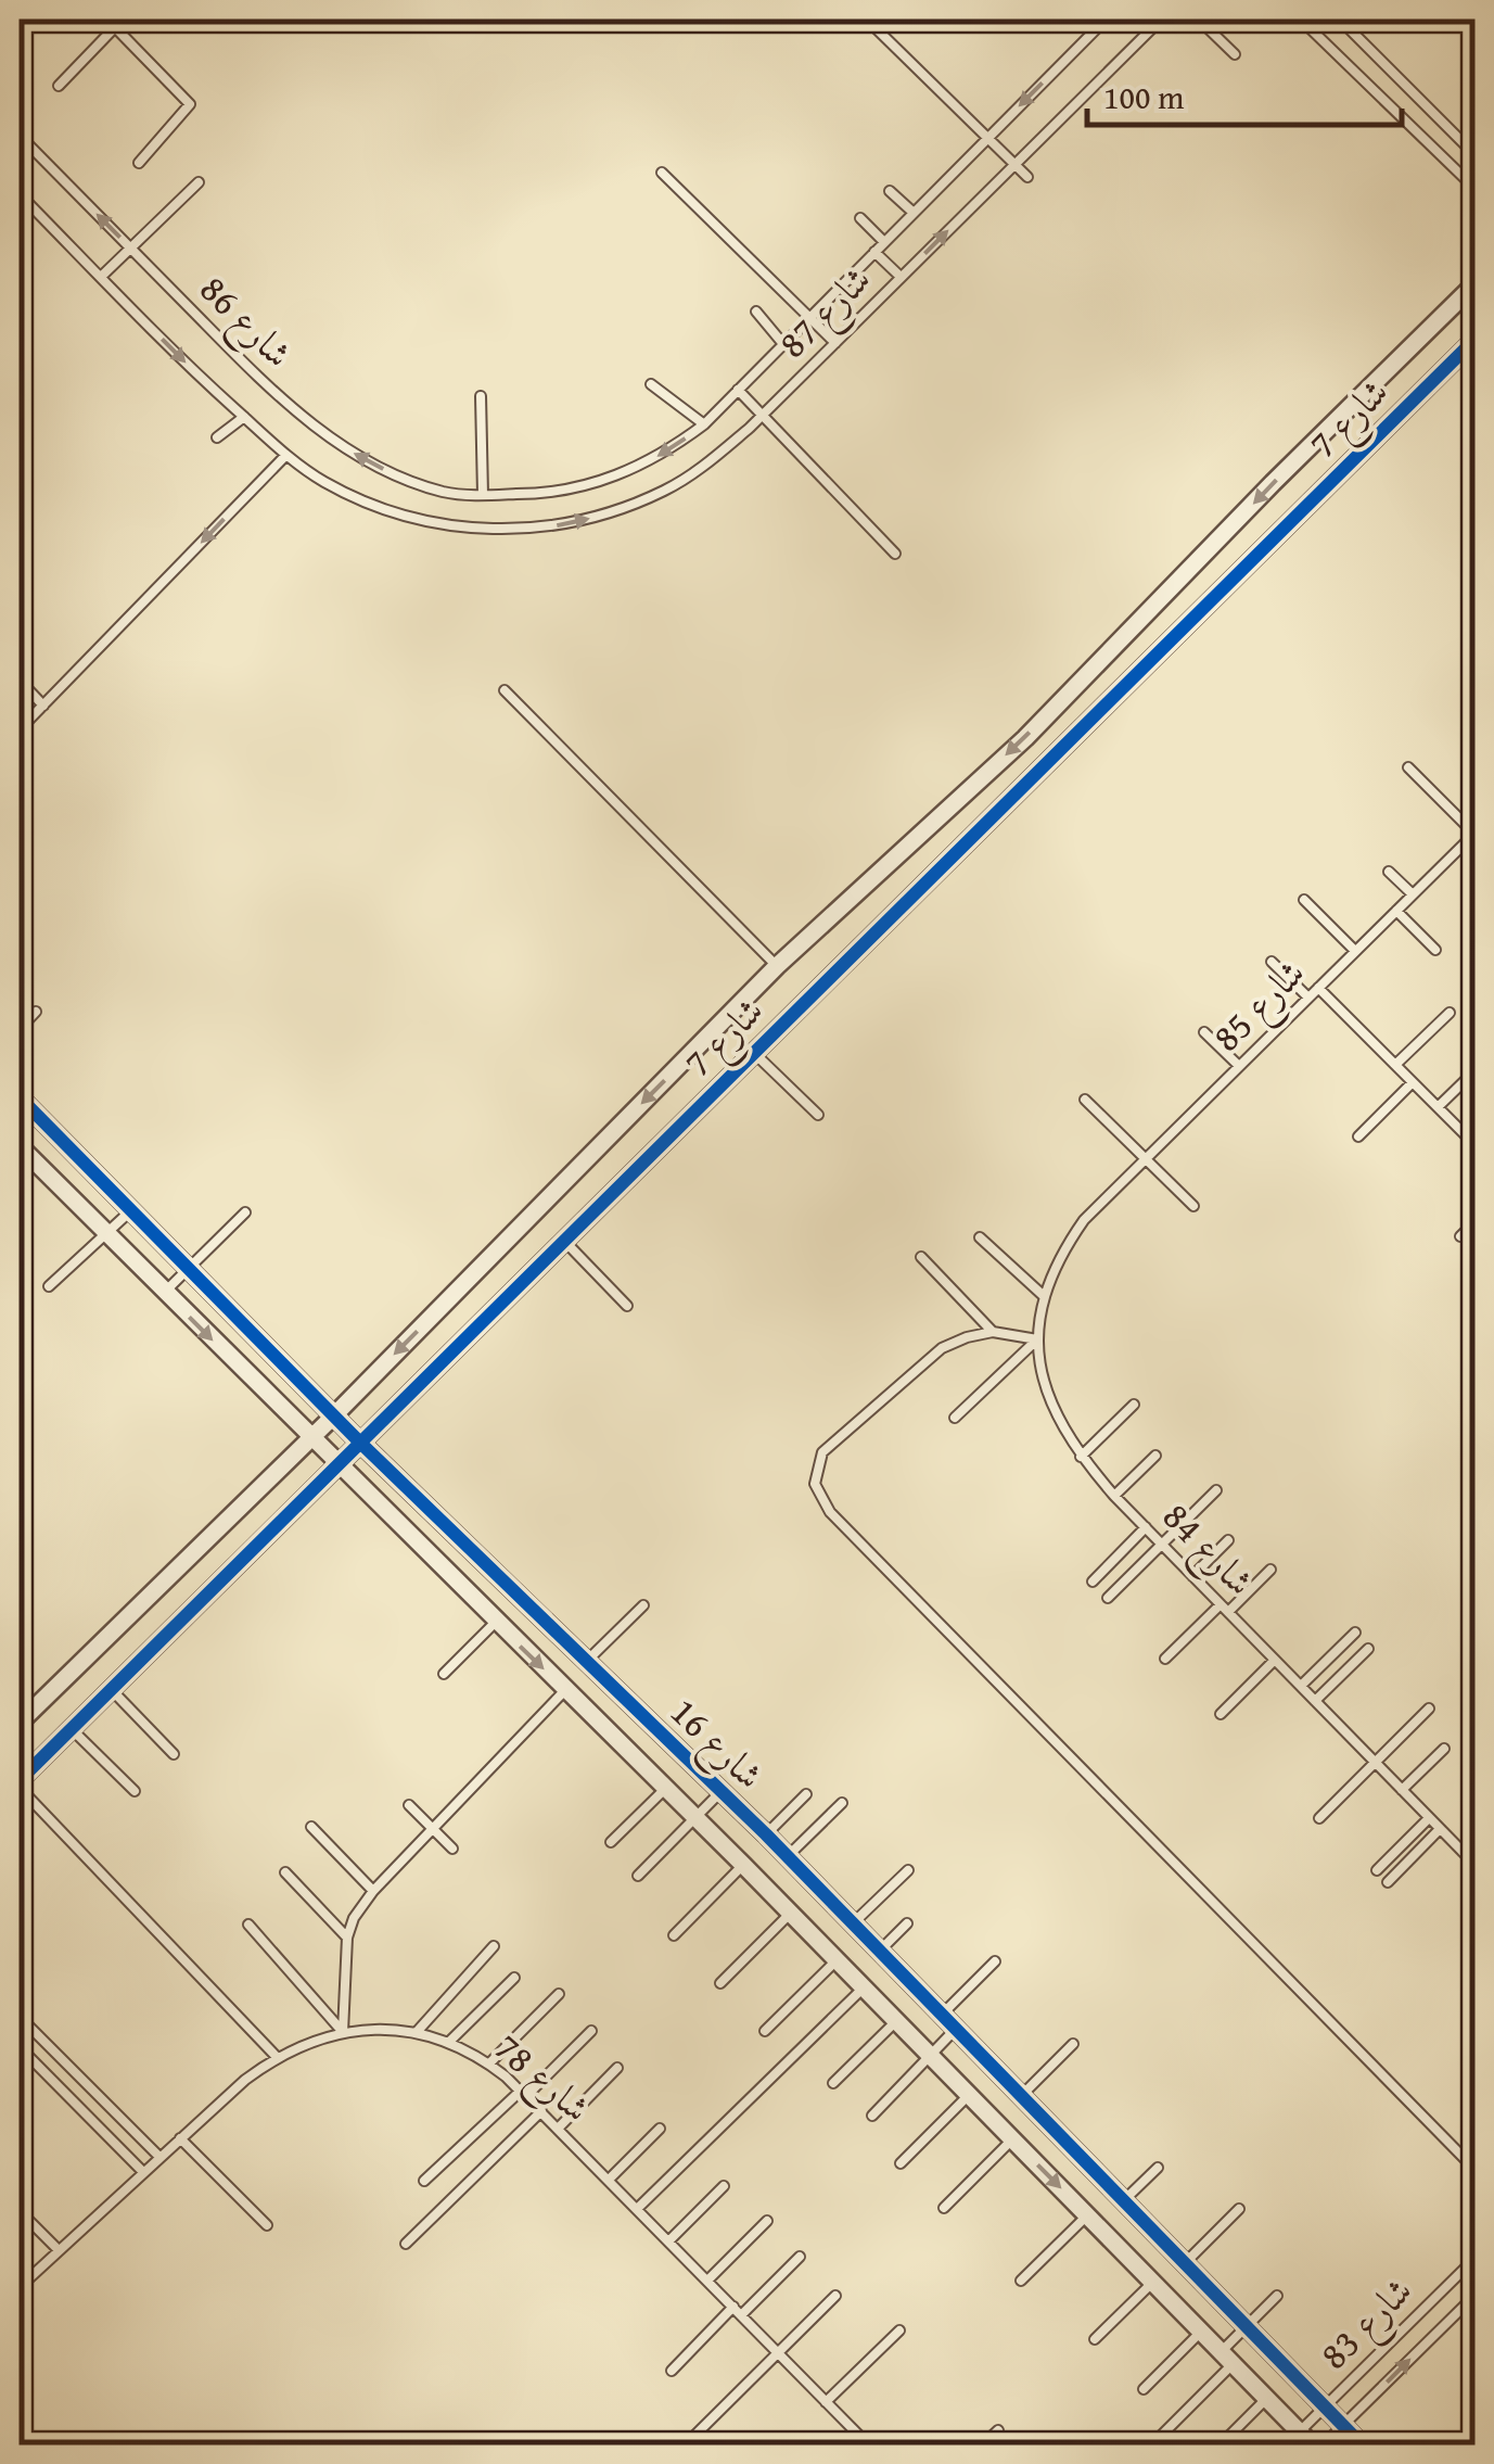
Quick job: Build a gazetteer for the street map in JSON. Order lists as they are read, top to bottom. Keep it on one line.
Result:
{"streets":{"street":["شارع 7","شارع 16"],"lane":["شارع 87","شارع 86","شارع 85","شارع 84","شارع 78","شارع 83"]},"crossings":[["شارع 87","شارع 86"],["شارع 7","شارع 16"],["شارع 85","شارع 84"],["شارع 16","شارع 83"]],"scale_bar":"100 m"}
